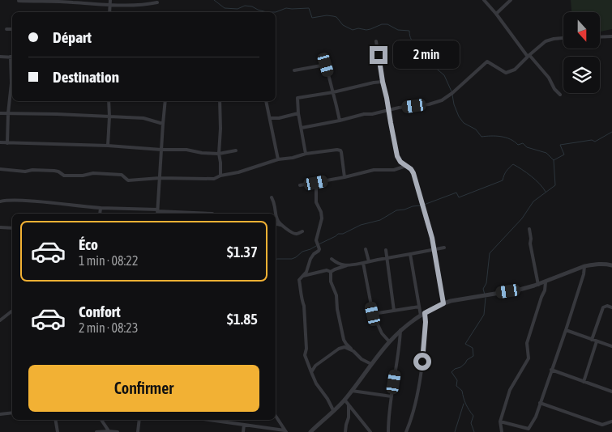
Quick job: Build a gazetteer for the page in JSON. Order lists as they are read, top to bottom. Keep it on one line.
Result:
{"north":"bottom","page":{"banner":["Départ","Destination"],"bubble":"2 min","list":[{"name":"Éco","note":"1 min · 08:22","value":"$1.37"},{"name":"Confort","note":"2 min · 08:23","value":"$1.85"}],"buttons":"Confirmer"}}
